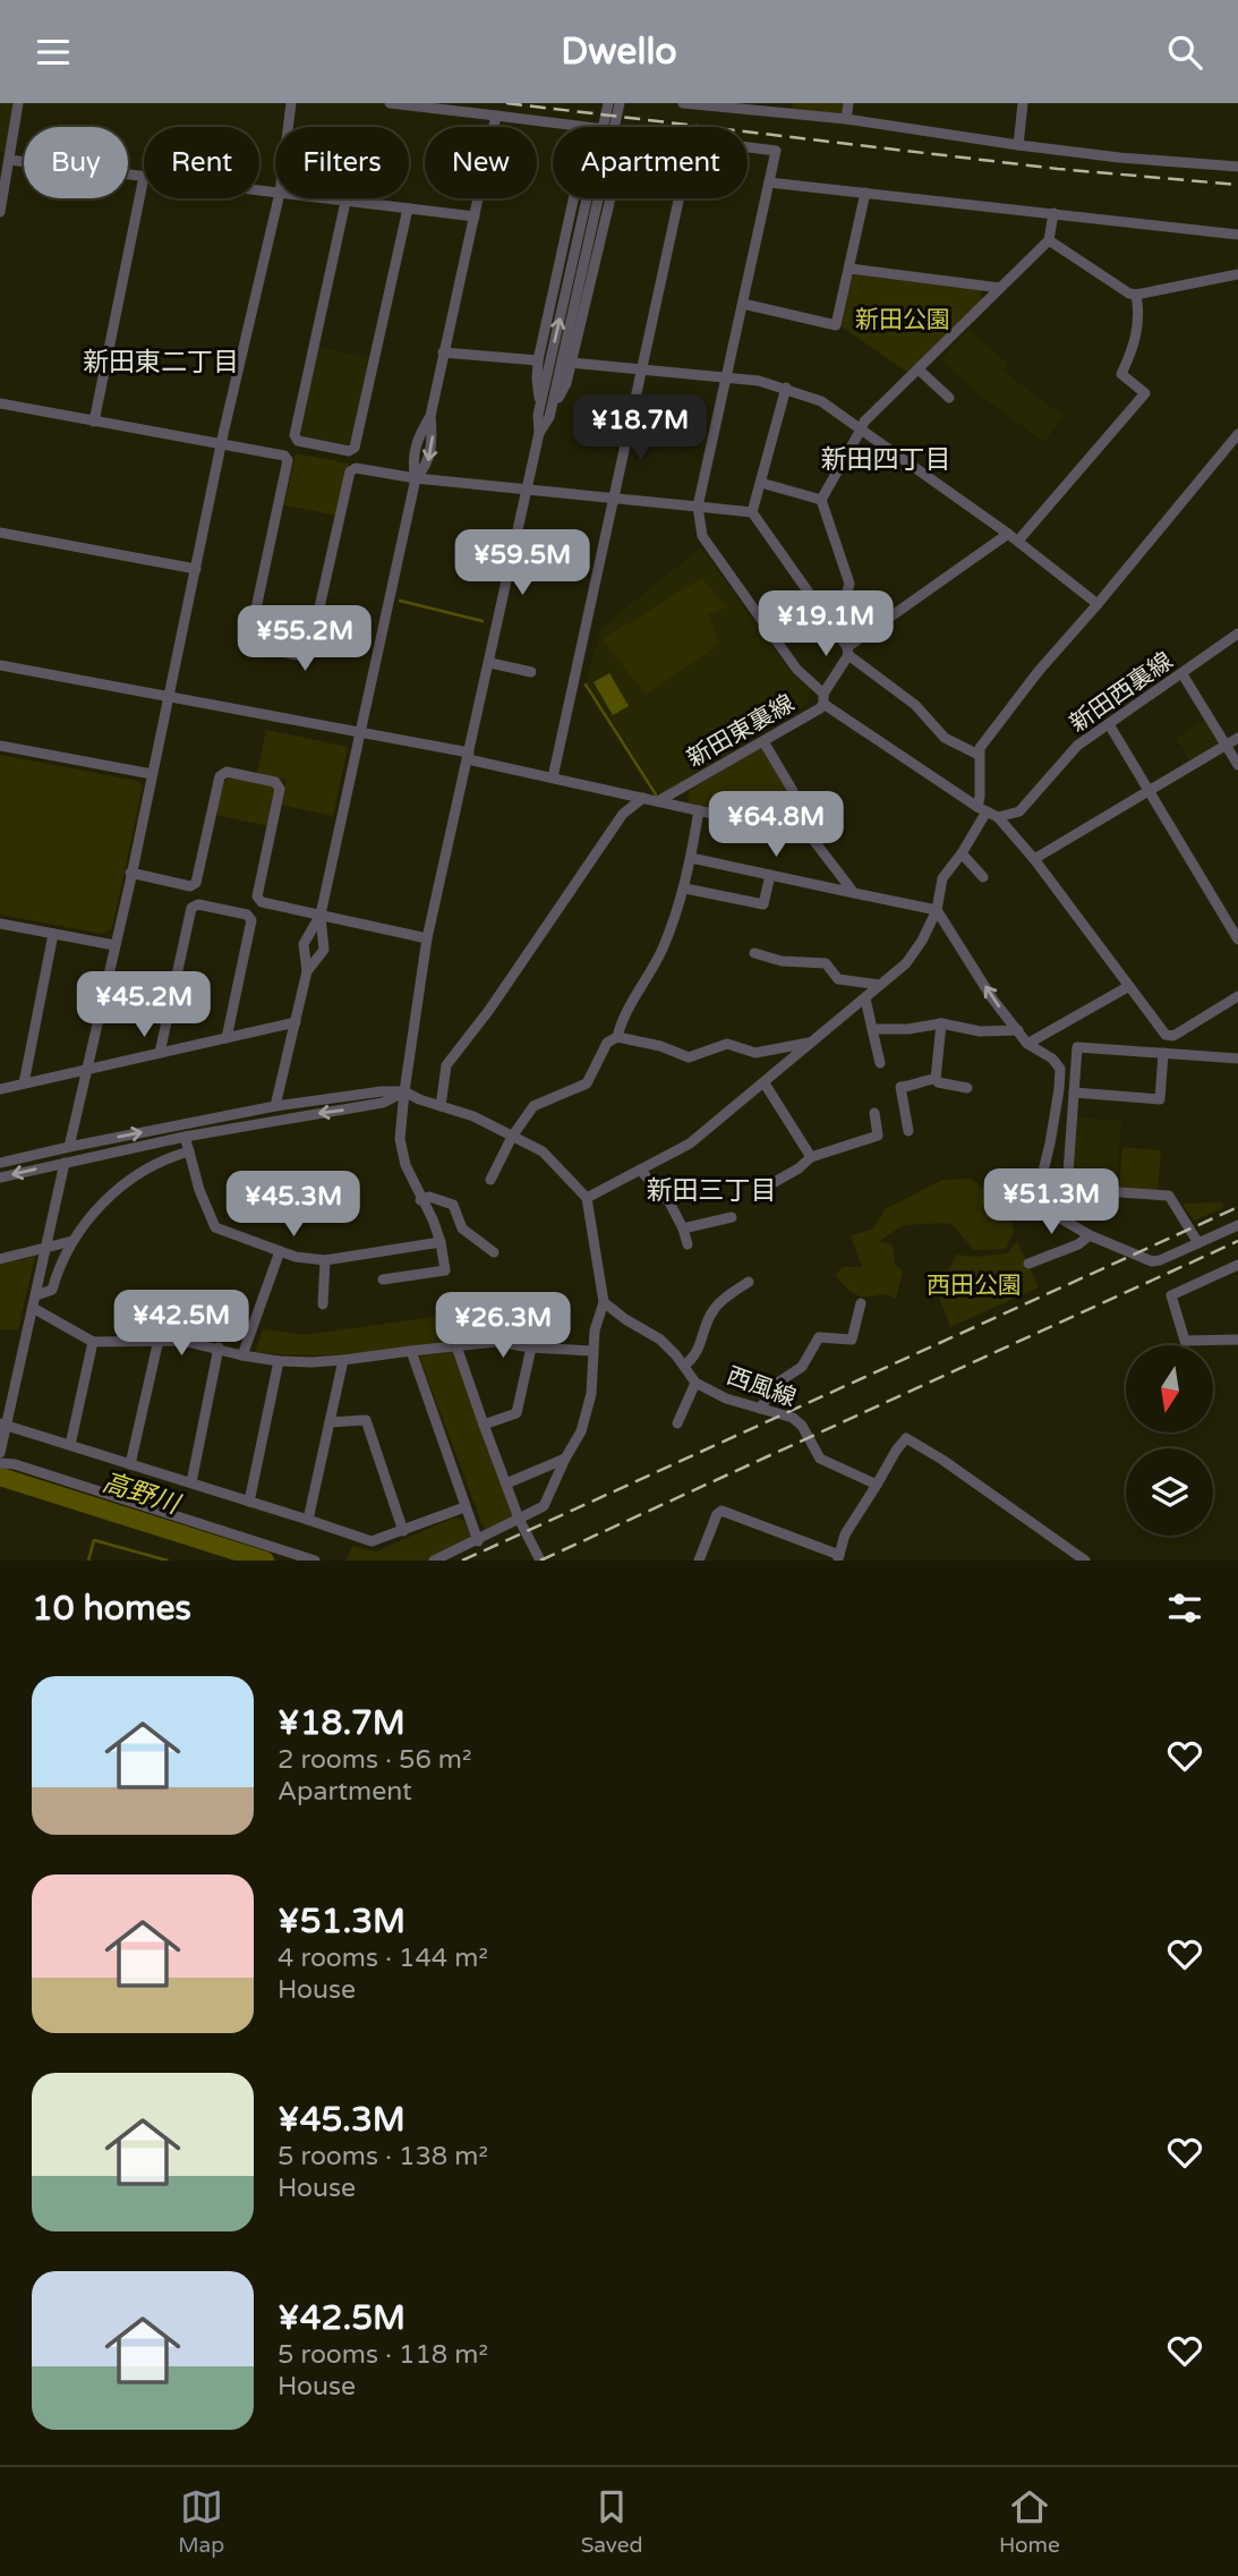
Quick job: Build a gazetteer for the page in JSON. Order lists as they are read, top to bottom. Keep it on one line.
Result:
{"streets":{"street":["新田西裏線","新田東裏線","西風線"]},"districts":["新田東二丁目","新田四丁目","新田三丁目"],"water":["高野川"],"parks":["新田公園","西田公園"],"north":"bottom","page":{"header":"Dwello","chip":["Buy","Rent","Filters","New","Apartment"],"price":["¥18.7M","¥59.5M","¥19.1M","¥55.2M","¥64.8M","¥45.2M","¥51.3M","¥45.3M","¥42.5M","¥26.3M"],"heading":"10 homes","list":[{"name":"¥18.7M","note":"2 rooms · 56 m² · Apartment"},{"name":"¥51.3M","note":"4 rooms · 144 m² · House"},{"name":"¥45.3M","note":"5 rooms · 138 m² · House"},{"name":"¥42.5M","note":"5 rooms · 118 m² · House"}],"tabs":["Map","Saved","Home"]}}
